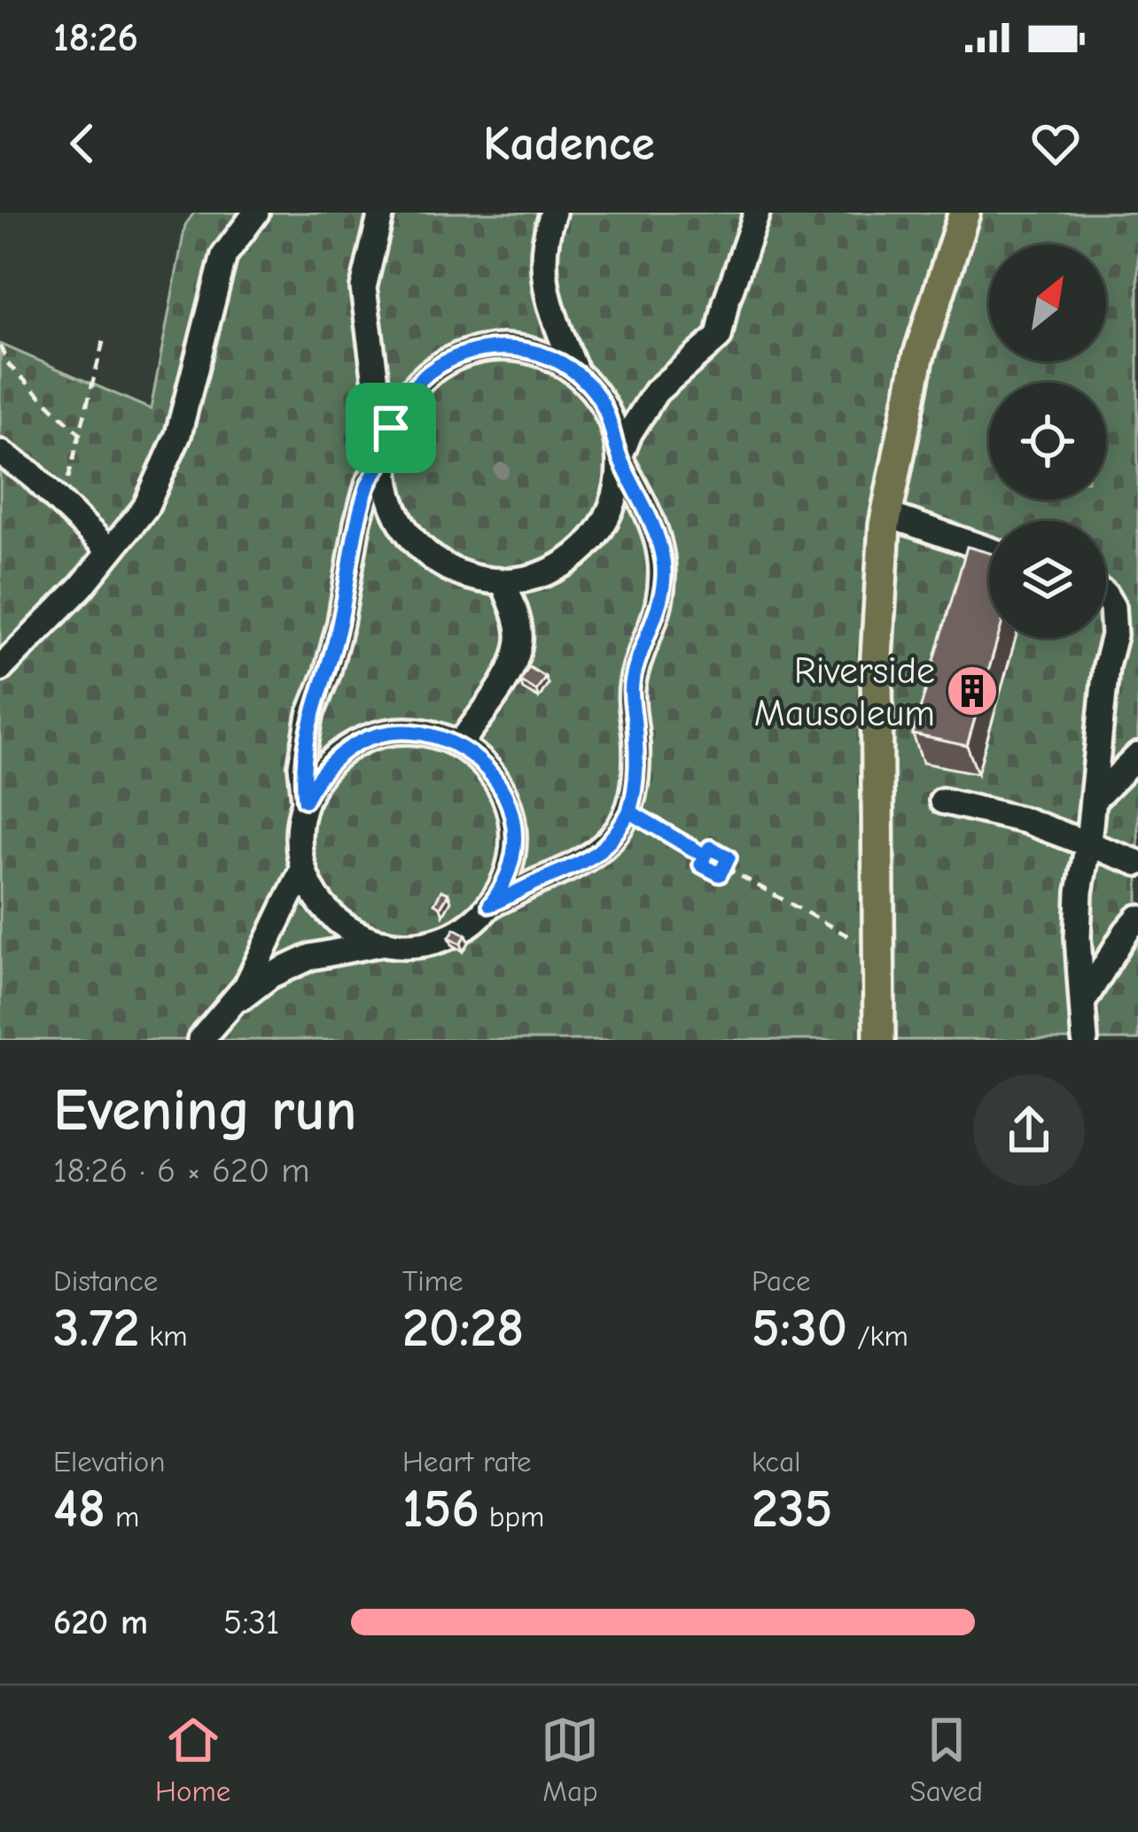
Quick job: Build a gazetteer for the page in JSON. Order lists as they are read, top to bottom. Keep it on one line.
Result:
{"places":{"building":["Riverside Mausoleum"]},"north":"top right","page":{"status":"18:26","header":"Kadence","heading":["Evening run","18:26 · 6 × 620 m"],"stats":[["Distance","3.72 km"],["Time","20:28"],["Pace","5:30 /km"],["Elevation","48 m"],["Heart rate","156 bpm"],["kcal","235"]],"list":[{"name":"620 m","note":"5:31"}],"tabs":["Home","Map","Saved"]}}
